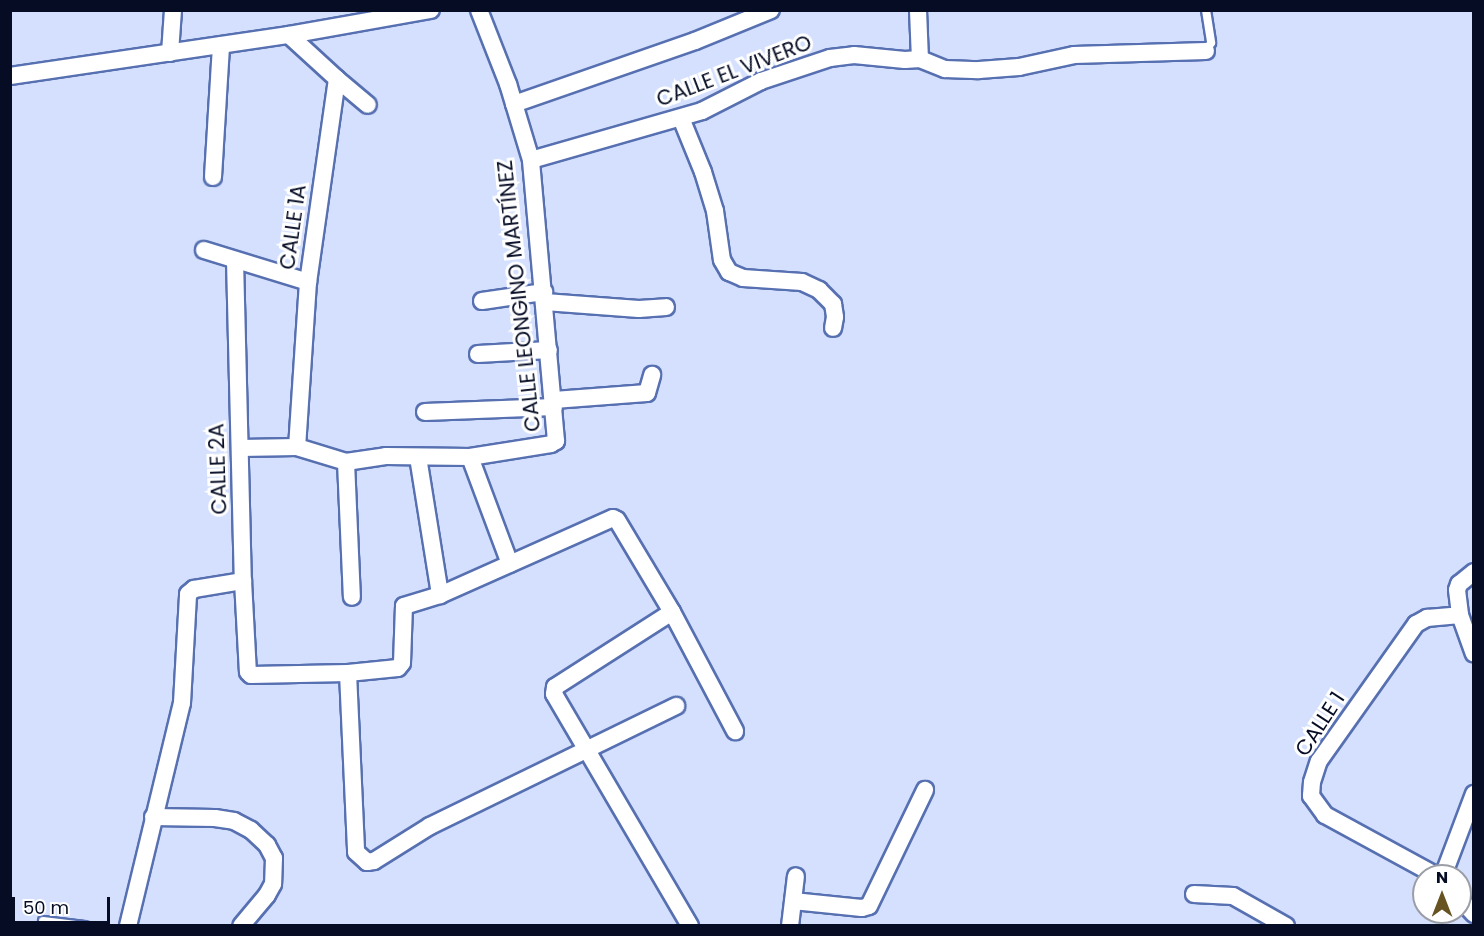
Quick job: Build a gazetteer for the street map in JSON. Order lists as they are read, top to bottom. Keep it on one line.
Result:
{"streets":{"street":["CALLE EL VIVERO","CALLE 1A","CALLE LEONGINO MARTÍNEZ","CALLE 2A","CALLE 1"]},"crossings":[["CALLE EL VIVERO","CALLE LEONGINO MARTÍNEZ"]],"scale_bar":"50 m","north":"top"}
